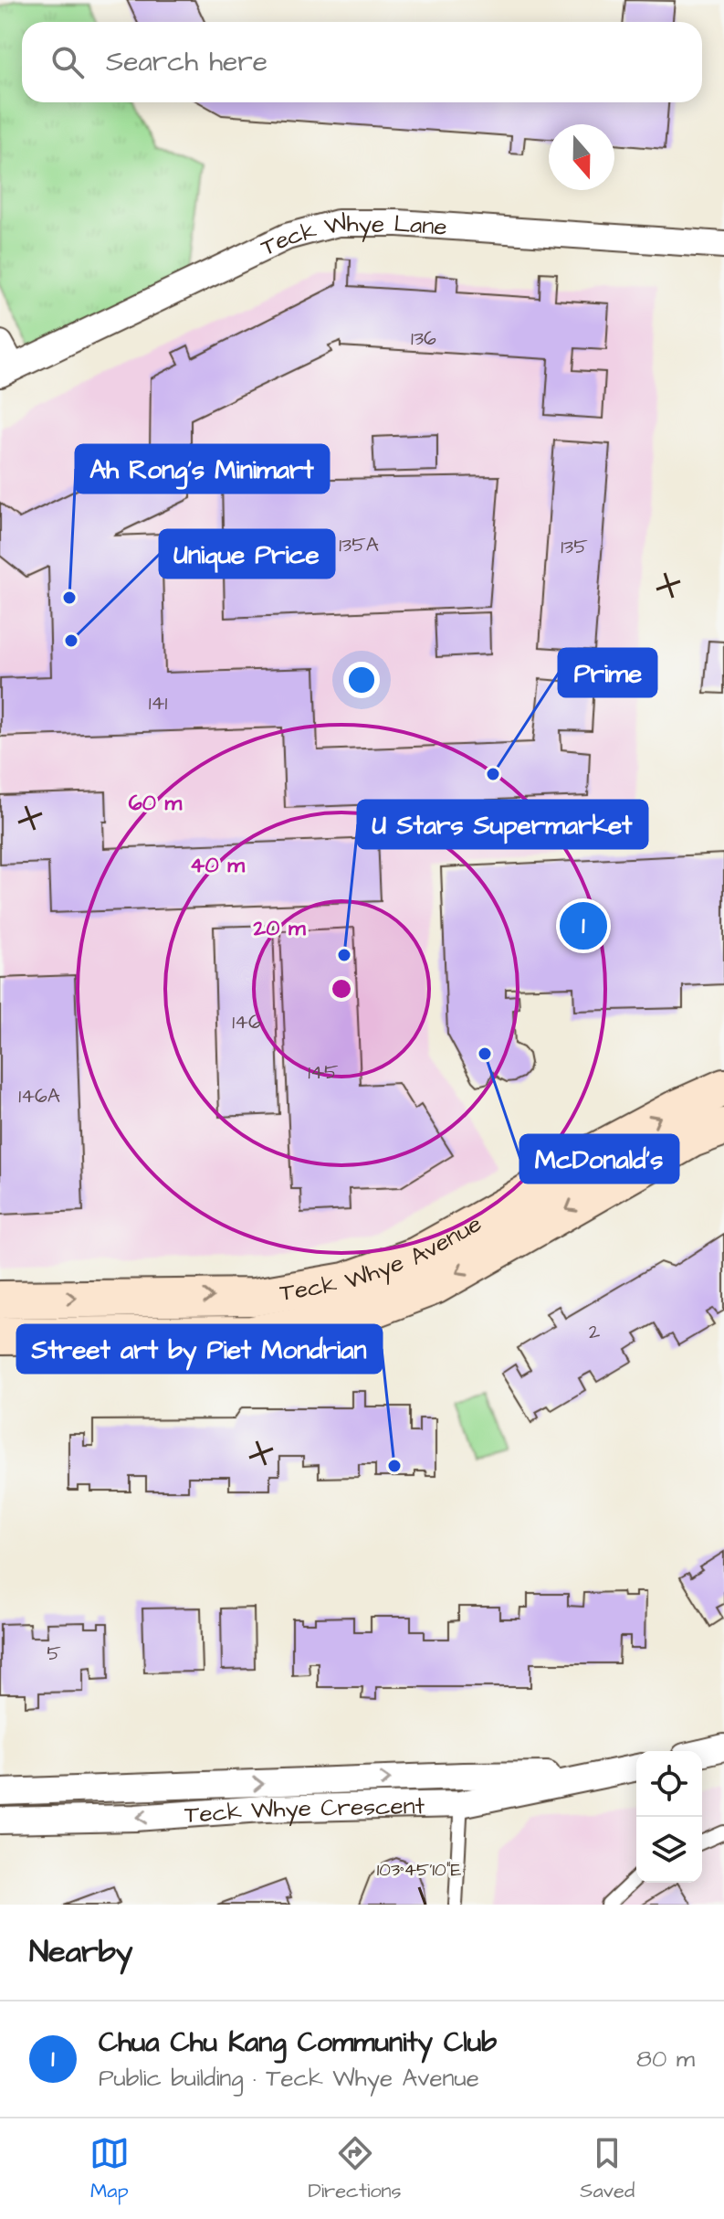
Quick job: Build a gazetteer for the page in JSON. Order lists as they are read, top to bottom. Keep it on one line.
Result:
{"streets":{"main road":["Teck Whye Avenue"],"street":["Teck Whye Lane","Teck Whye Crescent"]},"places":["Ah Rong's Minimart","Unique Price","Prime","U Stars Supermarket","McDonald's","Street art by Piet Mondrian"],"house_numbers":["136","135A","135","141","146","145","146A","2","5"],"north":"bottom","page":{"search":"Search here","pins":"1","heading":"Nearby","list":[{"mark":"1","name":"Chua Chu Kang Community Club","note":"Public building · Teck Whye Avenue","value":"80 m"}],"nav":["Map","Directions","Saved"]},"coordinates":["103°45'10\"E"],"rings":["60 m","40 m","20 m"]}
